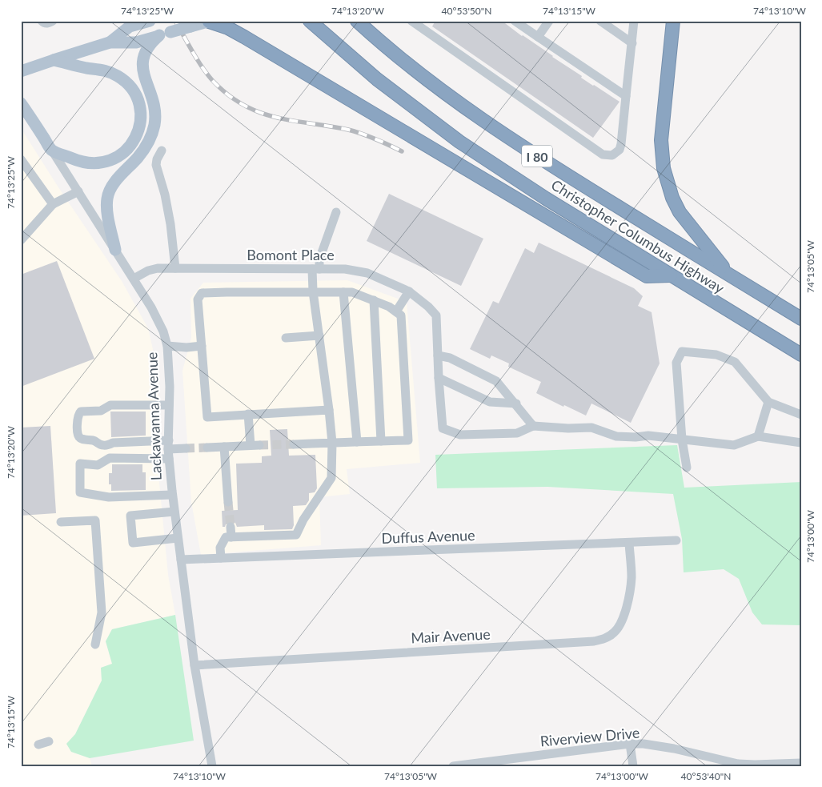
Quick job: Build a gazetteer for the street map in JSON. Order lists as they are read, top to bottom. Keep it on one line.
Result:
{"streets":{"highway":["I 80","Christopher Columbus Highway"],"main road":["Lackawanna Avenue"],"street":["Bomont Place","Duffus Avenue","Mair Avenue","Riverview Drive"]},"crossings":[["Bomont Place","Lackawanna Avenue"],["Lackawanna Avenue","Duffus Avenue"],["Lackawanna Avenue","Mair Avenue"],["Duffus Avenue","Mair Avenue"]],"coordinates":["74°13'25\"W","74°13'20\"W","40°53'50\"N","74°13'15\"W","74°13'10\"W","74°13'05\"W","74°13'00\"W","40°53'40\"N"]}
